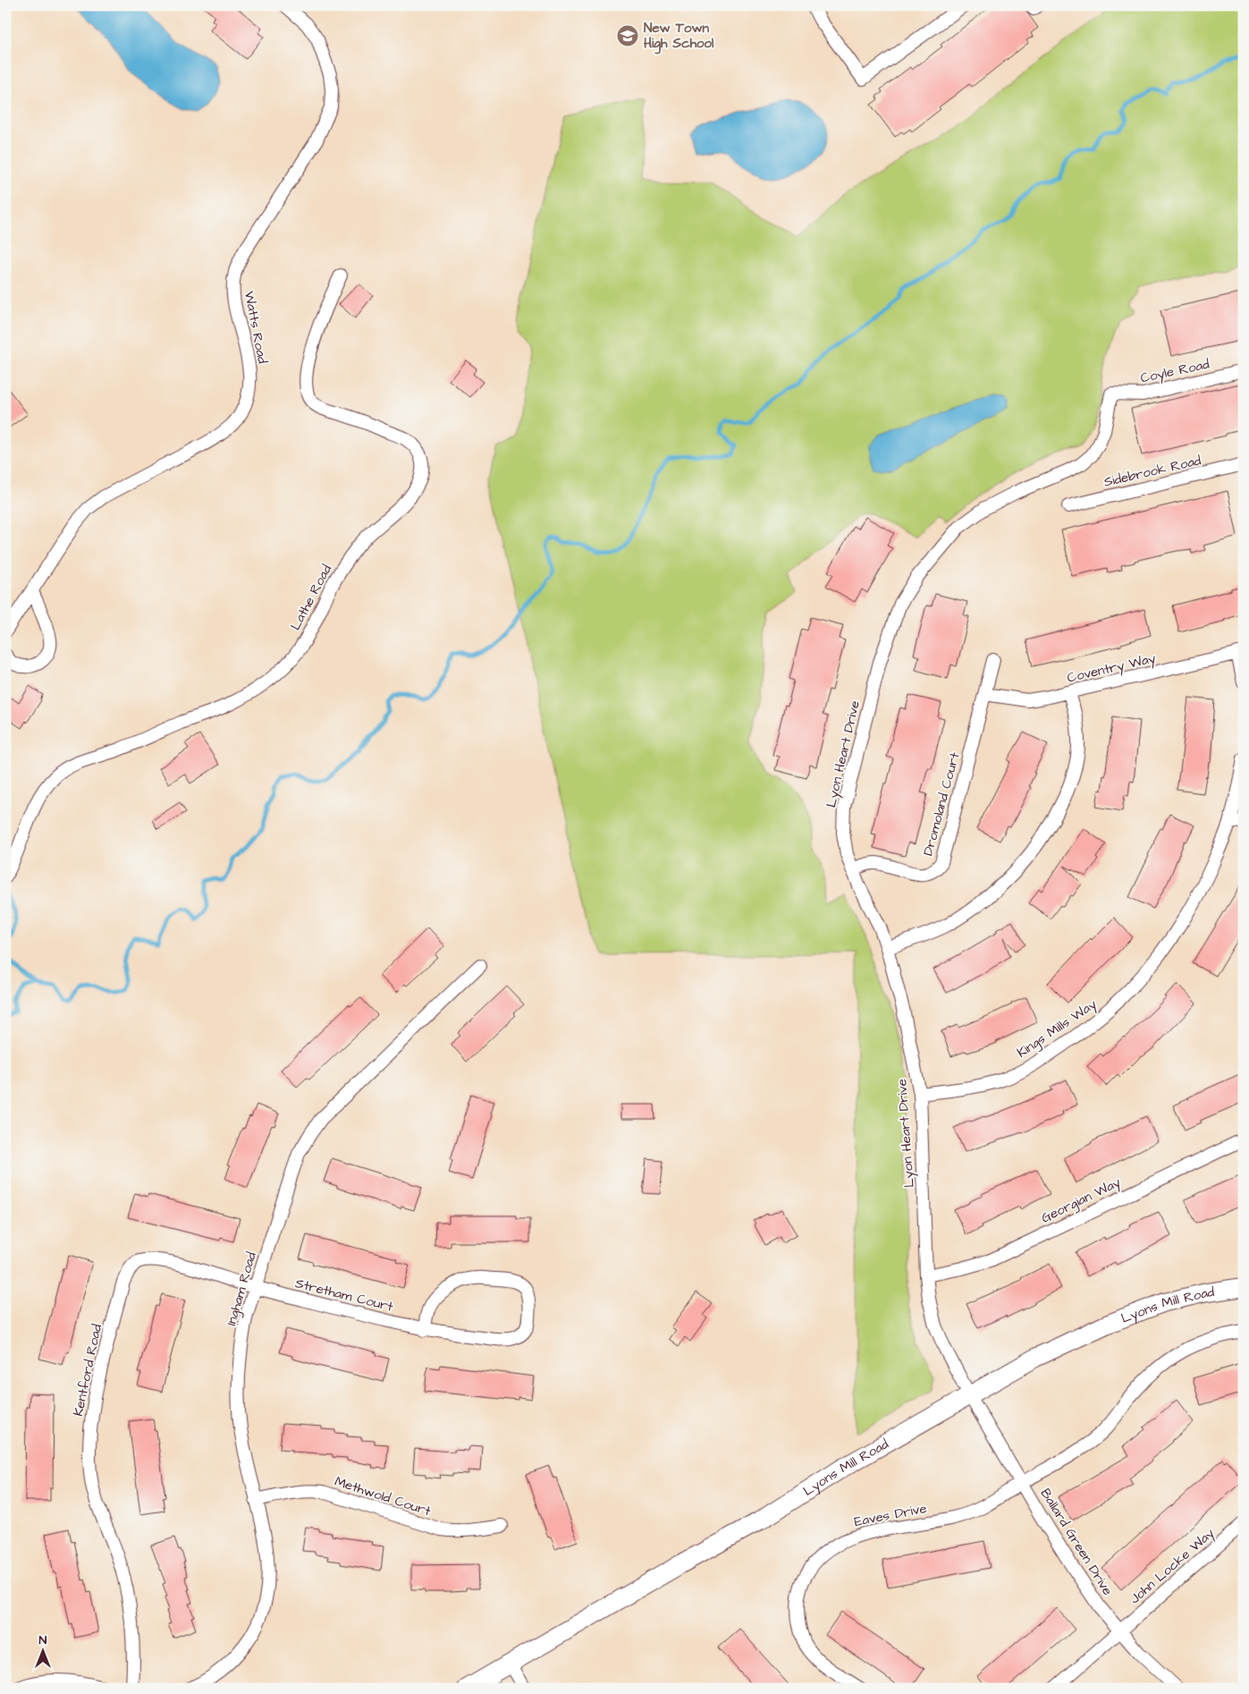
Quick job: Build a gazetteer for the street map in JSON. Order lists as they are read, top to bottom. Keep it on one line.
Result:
{"streets":{"main road":["Lyons Mill Road"],"street":["Watts Road","Coyle Road","Sidebrook Road","Lathe Road","Coventry Way","Lyon Heart Drive","Dromoland Court","Kings Mills Way","Georgian Way","Ingham Road","Stretham Court","Kentford Road","Methwold Court","Eaves Drive","Ballard Green Drive","John Locke Way"]},"crossings":[["Coyle Road","Lyon Heart Drive"],["Coventry Way","Dromoland Court"],["Lyon Heart Drive","Dromoland Court"],["Lyon Heart Drive","Kings Mills Way"],["Lyon Heart Drive","Georgian Way"],["Lyon Heart Drive","Lyons Mill Road"],["Lyon Heart Drive","Ballard Green Drive"],["Ingham Road","Stretham Court"],["Ingham Road","Kentford Road"],["Ingham Road","Methwold Court"],["Stretham Court","Kentford Road"],["Lyons Mill Road","Ballard Green Drive"],["Eaves Drive","Ballard Green Drive"],["Ballard Green Drive","John Locke Way"]],"places":{"school or university":["New Town High School"]},"north":"top"}
